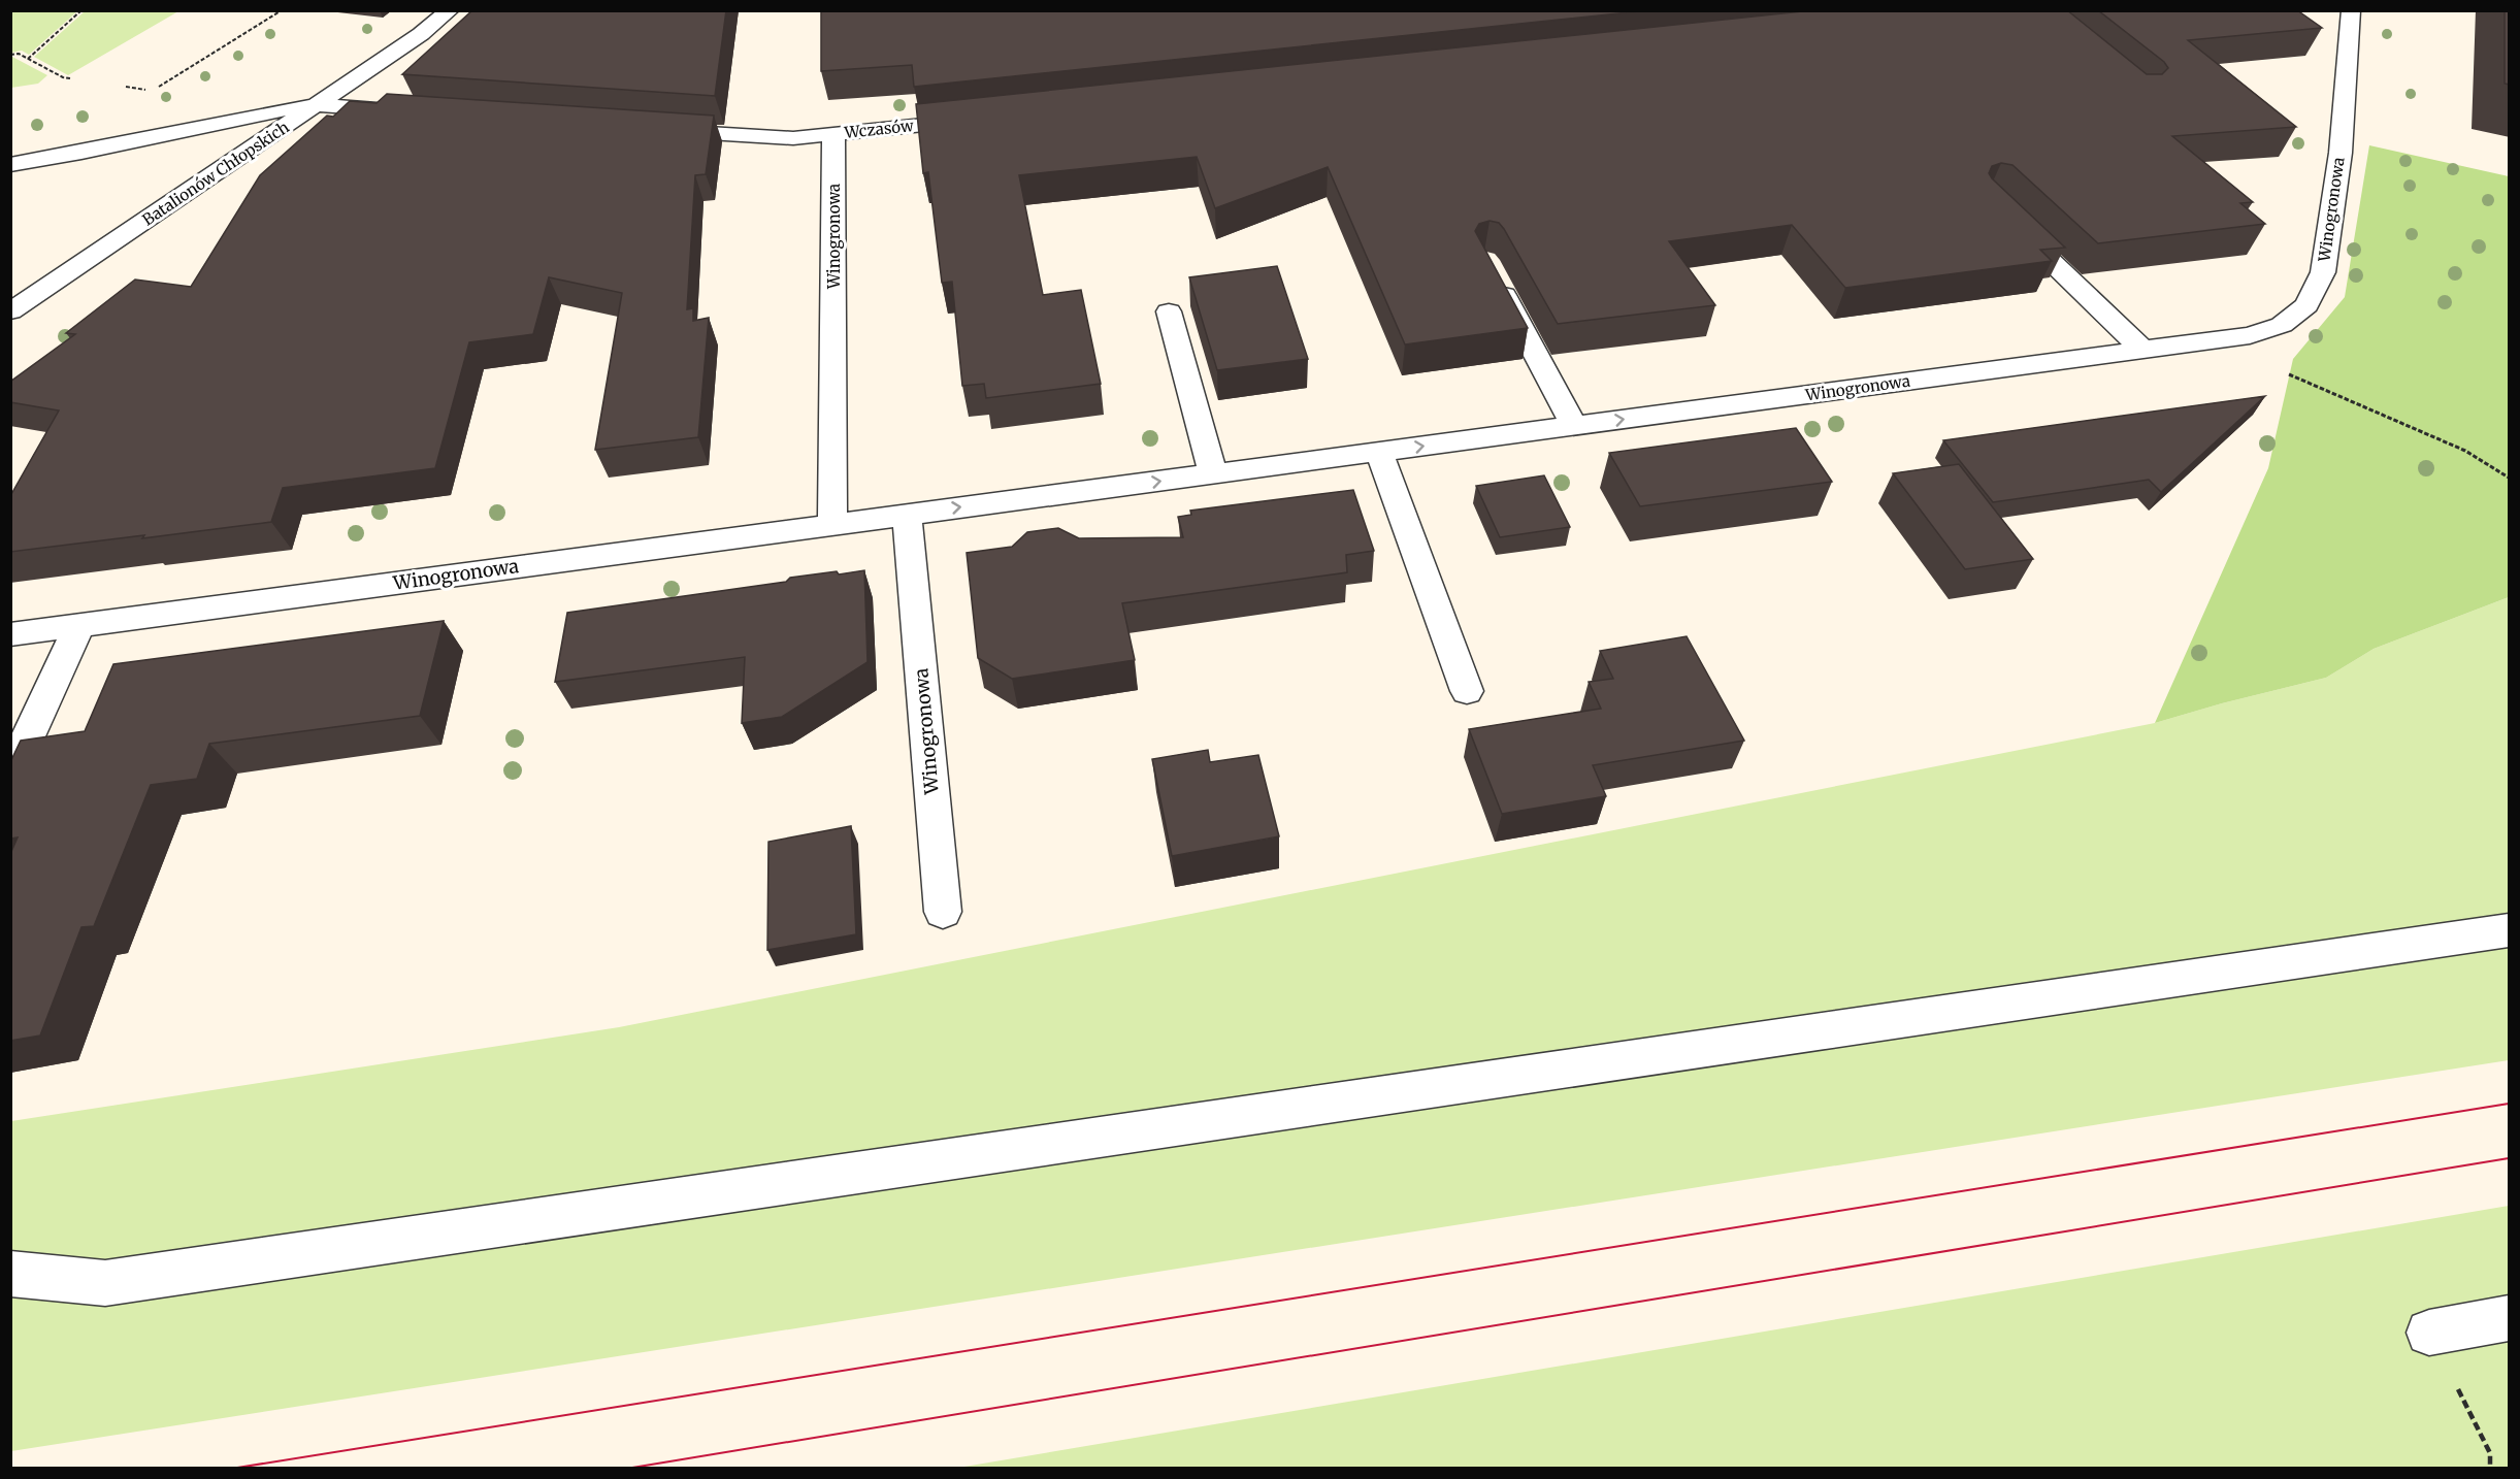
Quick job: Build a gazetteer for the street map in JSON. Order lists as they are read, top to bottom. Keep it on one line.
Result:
{"streets":{"street":["Wczasów","Batalionów Chłopskich","Winogronowa"]},"crossings":[["Wczasów","Winogronowa"]]}
